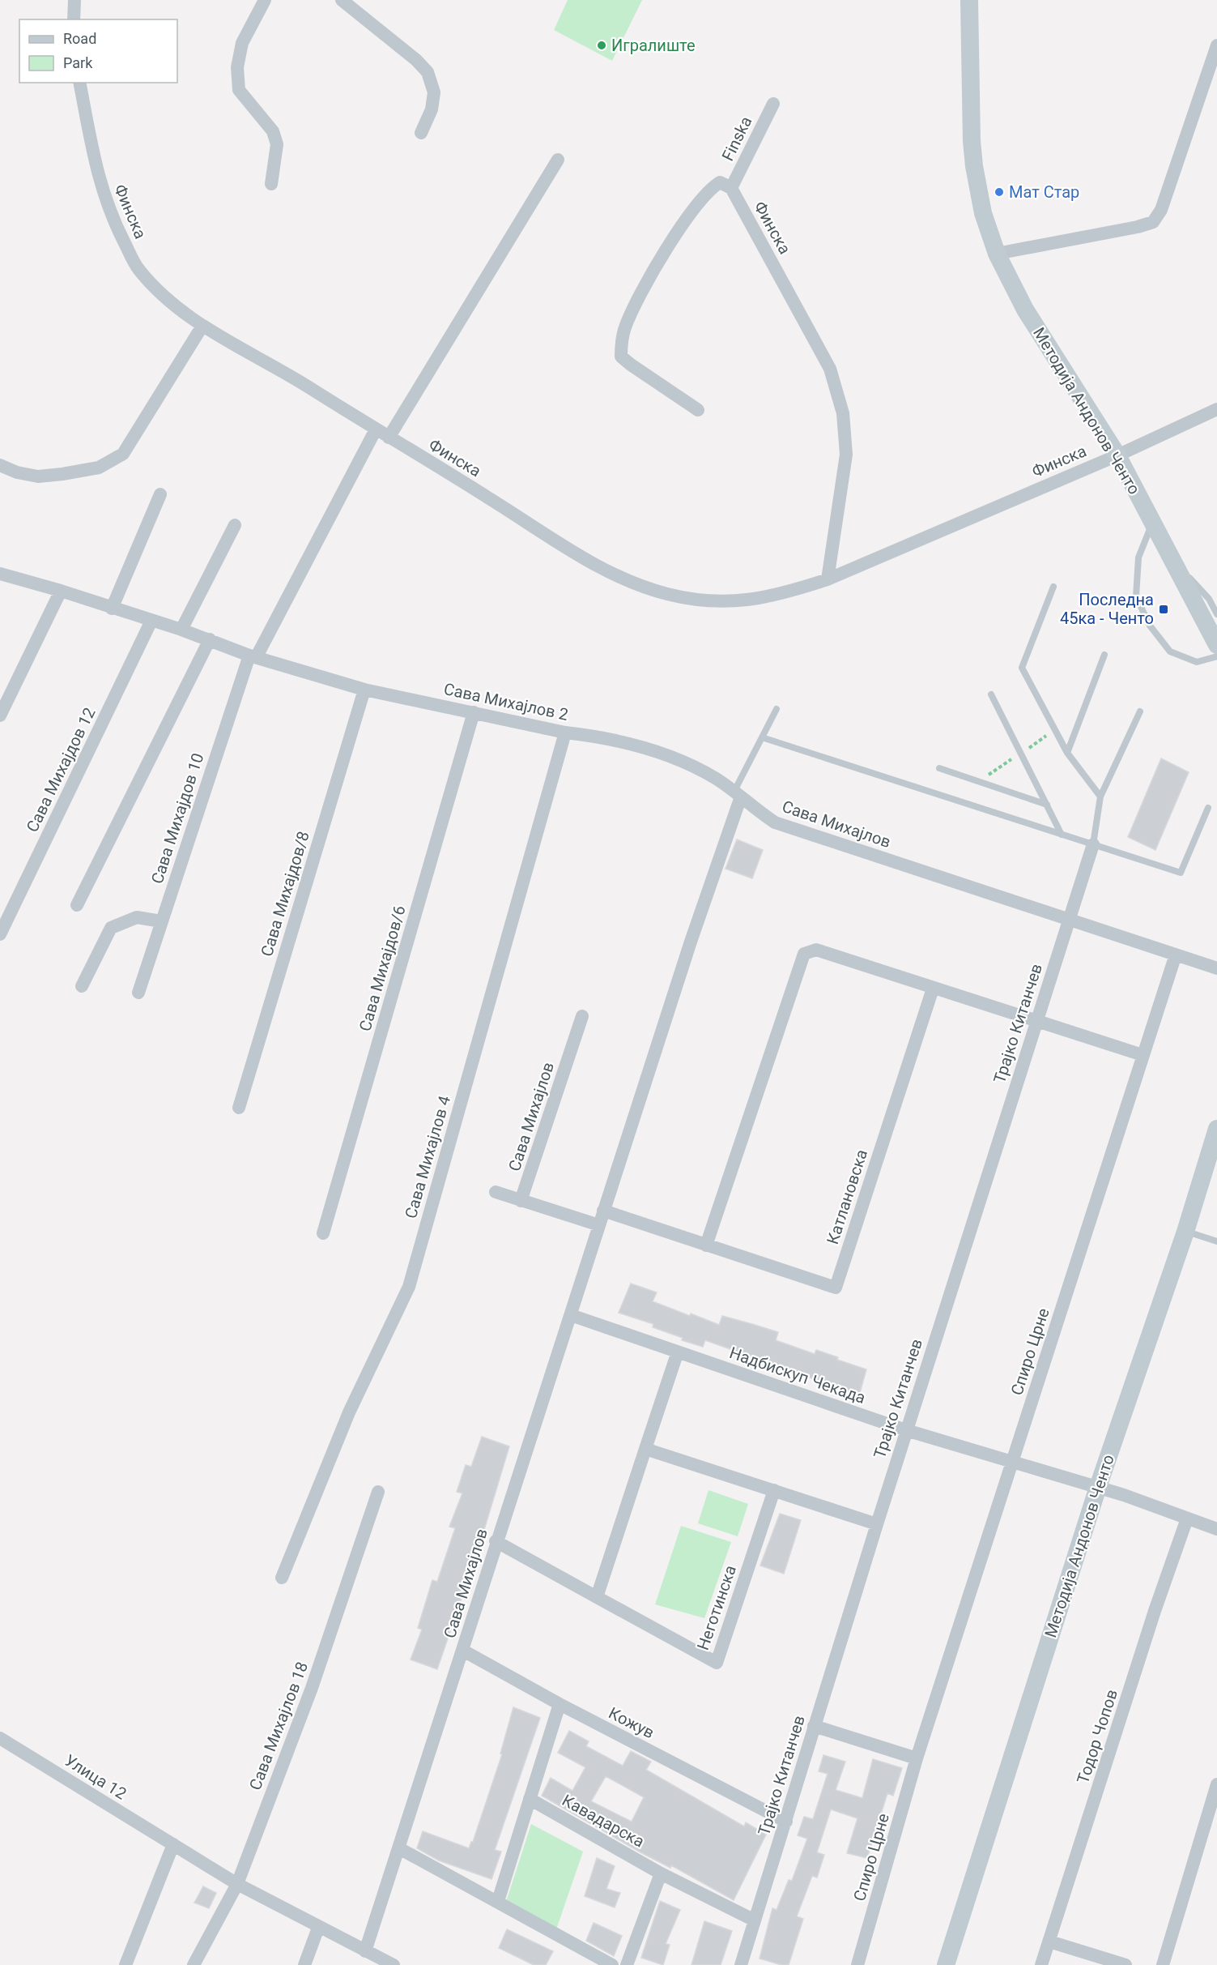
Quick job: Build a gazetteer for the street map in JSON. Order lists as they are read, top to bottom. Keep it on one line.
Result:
{"streets":{"main road":["Методија Андонов Ченто"],"street":["Finska","Финска","Сава Михајлов 2","Сава Михајдов 12","Сава Михајдов 10","Сава Михајлов","Сава Михајдов/8","Сава Михајдов/6","Трајко Китанчев","Сава Михајлов 4","Катлановска","Спиро Црне","Надбискуп Чекада","Неготинска","Кожув","Сава Михајлов 18","Тодор Чопов","Улица 12","Кавадарска"]},"crossings":[["Finska","Финска"],["Финска","Методија Андонов Ченто"],["Методија Андонов Ченто","Надбискуп Чекада"],["Сава Михајлов 2","Сава Михајдов 12"],["Сава Михајлов 2","Сава Михајдов 10"],["Сава Михајлов 2","Сава Михајлов"],["Сава Михајлов 2","Сава Михајдов/8"],["Сава Михајлов 2","Сава Михајдов/6"],["Сава Михајлов 2","Сава Михајлов 4"],["Сава Михајлов","Трајко Китанчев"],["Сава Михајлов","Катлановска"],["Сава Михајлов","Спиро Црне"],["Сава Михајлов","Надбискуп Чекада"],["Сава Михајлов","Неготинска"],["Сава Михајлов","Кожув"],["Трајко Китанчев","Надбискуп Чекада"],["Трајко Китанчев","Кожув"],["Трајко Китанчев","Кавадарска"],["Спиро Црне","Надбискуп Чекада"],["Надбискуп Чекада","Тодор Чопов"]],"places":{"other":["Игралиште","Мат Стар"],"transit":["Последна 45ка - Ченто"]},"legend":["Road","Park"]}
